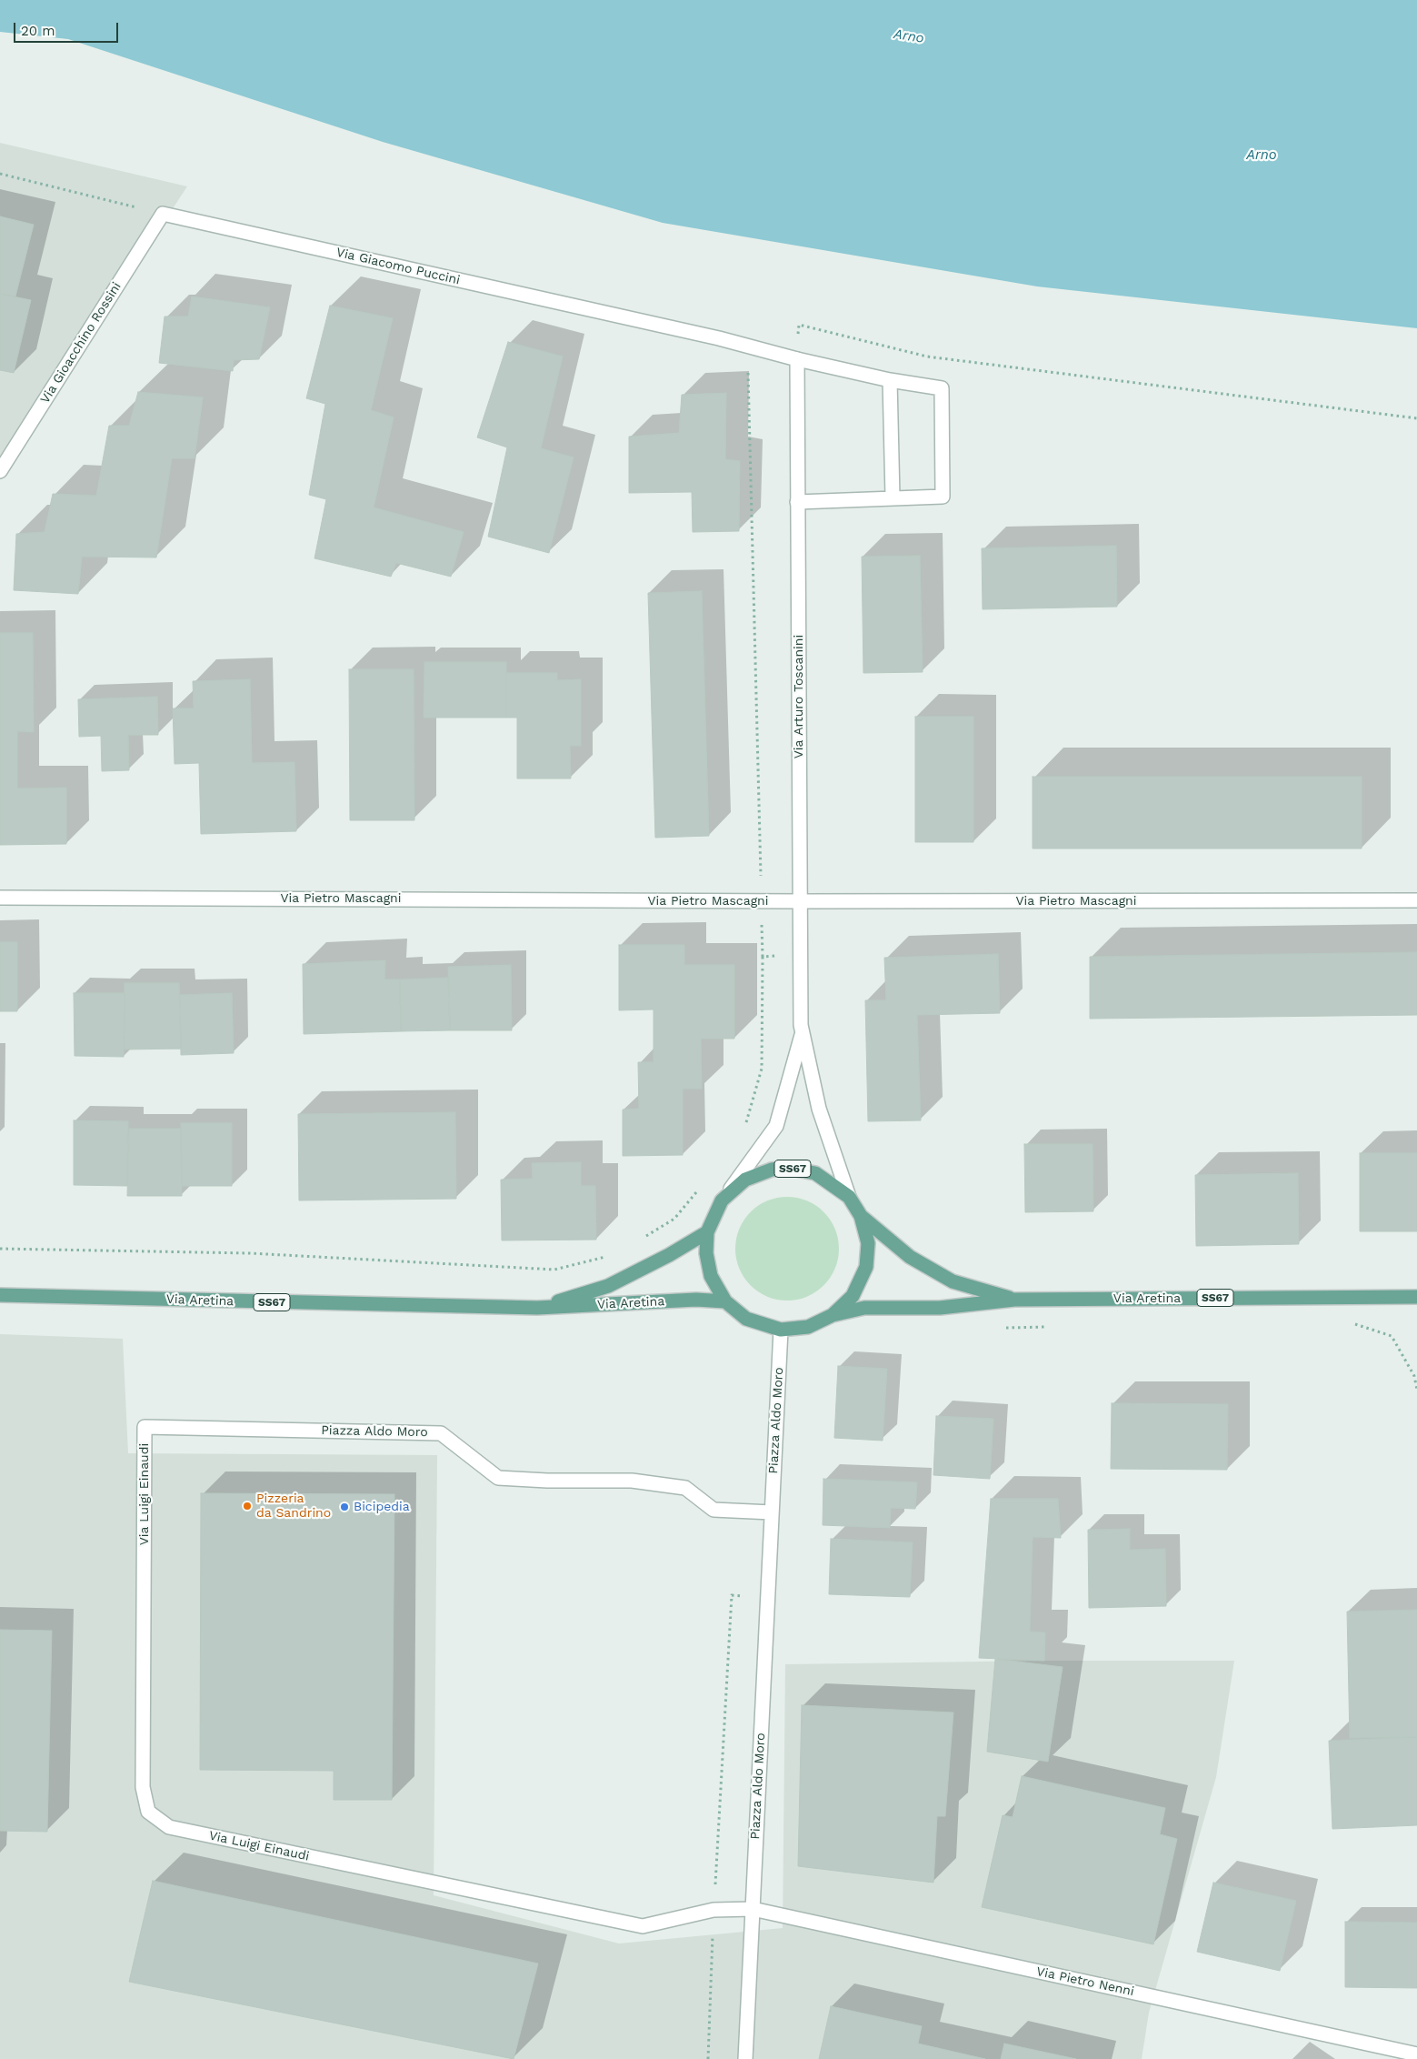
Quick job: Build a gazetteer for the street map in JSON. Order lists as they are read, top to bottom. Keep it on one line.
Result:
{"streets":{"main road":["SS67","Via Aretina"],"street":["Via Giacomo Puccini","Via Gioacchino Rossini","Via Arturo Toscanini","Via Pietro Mascagni","Piazza Aldo Moro","Via Luigi Einaudi","Via Pietro Nenni"]},"crossings":[["Via Giacomo Puccini","Via Gioacchino Rossini"],["Via Giacomo Puccini","Via Arturo Toscanini"],["Via Arturo Toscanini","Via Pietro Mascagni"],["Via Arturo Toscanini","Via Aretina"],["Via Arturo Toscanini","Piazza Aldo Moro"],["Via Aretina","Piazza Aldo Moro"],["Piazza Aldo Moro","Via Luigi Einaudi"],["Piazza Aldo Moro","Via Pietro Nenni"],["Via Luigi Einaudi","Via Pietro Nenni"]],"water":["Arno"],"places":["Pizzeria da Sandrino","Bicipedia"],"scale_bar":"20 m"}
